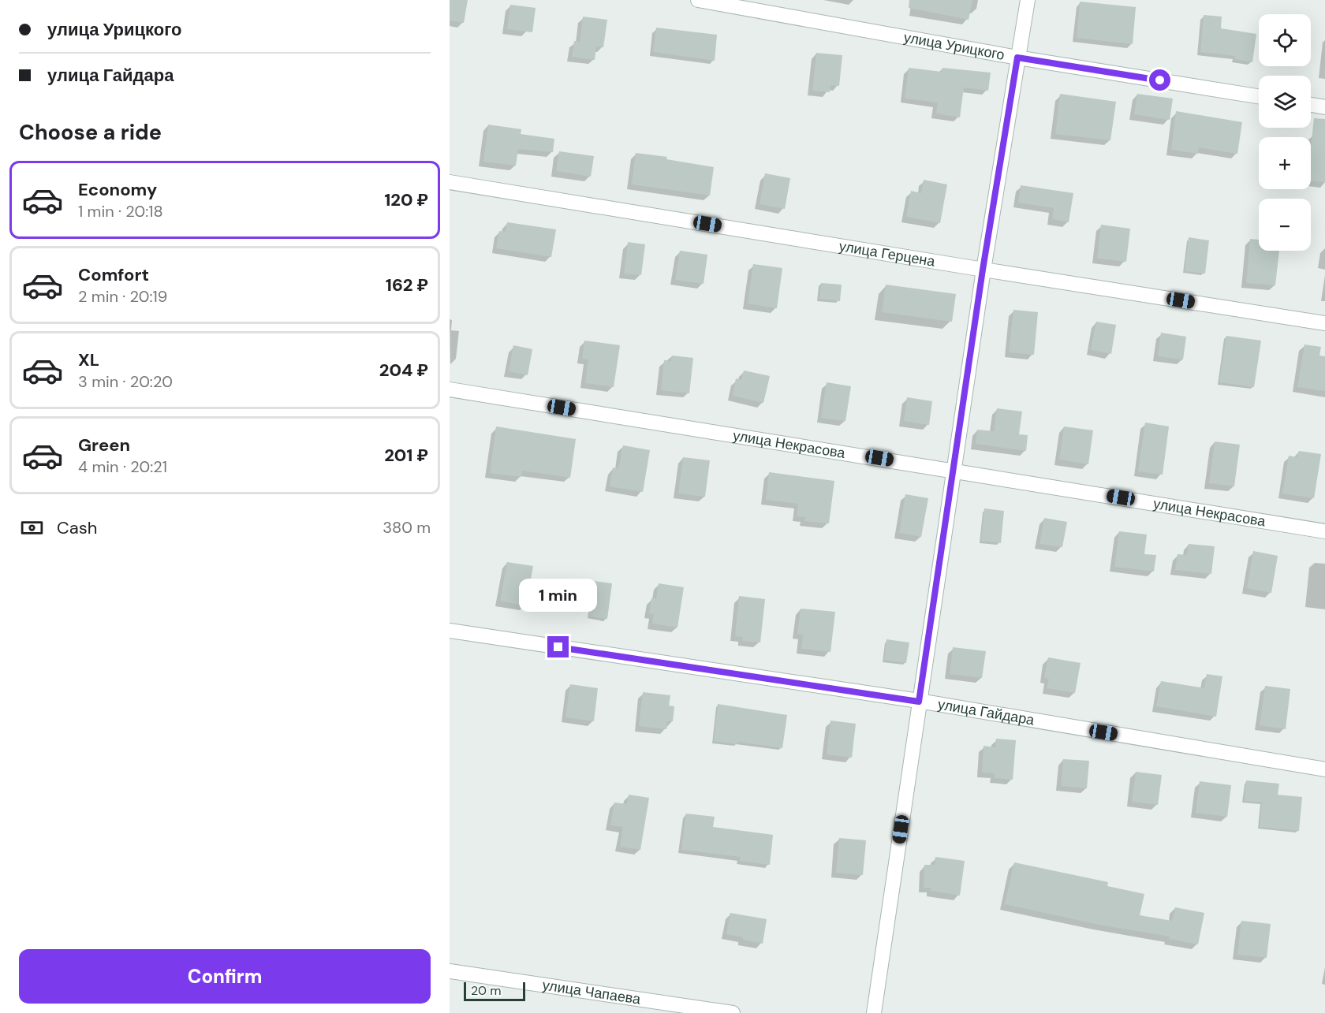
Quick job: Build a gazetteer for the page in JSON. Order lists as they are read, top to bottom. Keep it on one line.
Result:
{"streets":{"street":["улица Урицкого","улица Герцена","улица Некрасова","улица Гайдара","улица Чапаева"]},"scale_bar":"20 m","page":{"banner":["улица Урицкого","улица Гайдара"],"map_buttons":["+","−"],"heading":"Choose a ride","list":[{"name":"Economy","note":"1 min · 20:18","value":"120 ₽"},{"name":"Comfort","note":"2 min · 20:19","value":"162 ₽"},{"name":"XL","note":"3 min · 20:20","value":"204 ₽"},{"name":"Green","note":"4 min · 20:21","value":"201 ₽"}],"pay":["Cash","380 m"],"bubble":"1 min","buttons":"Confirm","scale":"20 m"}}
